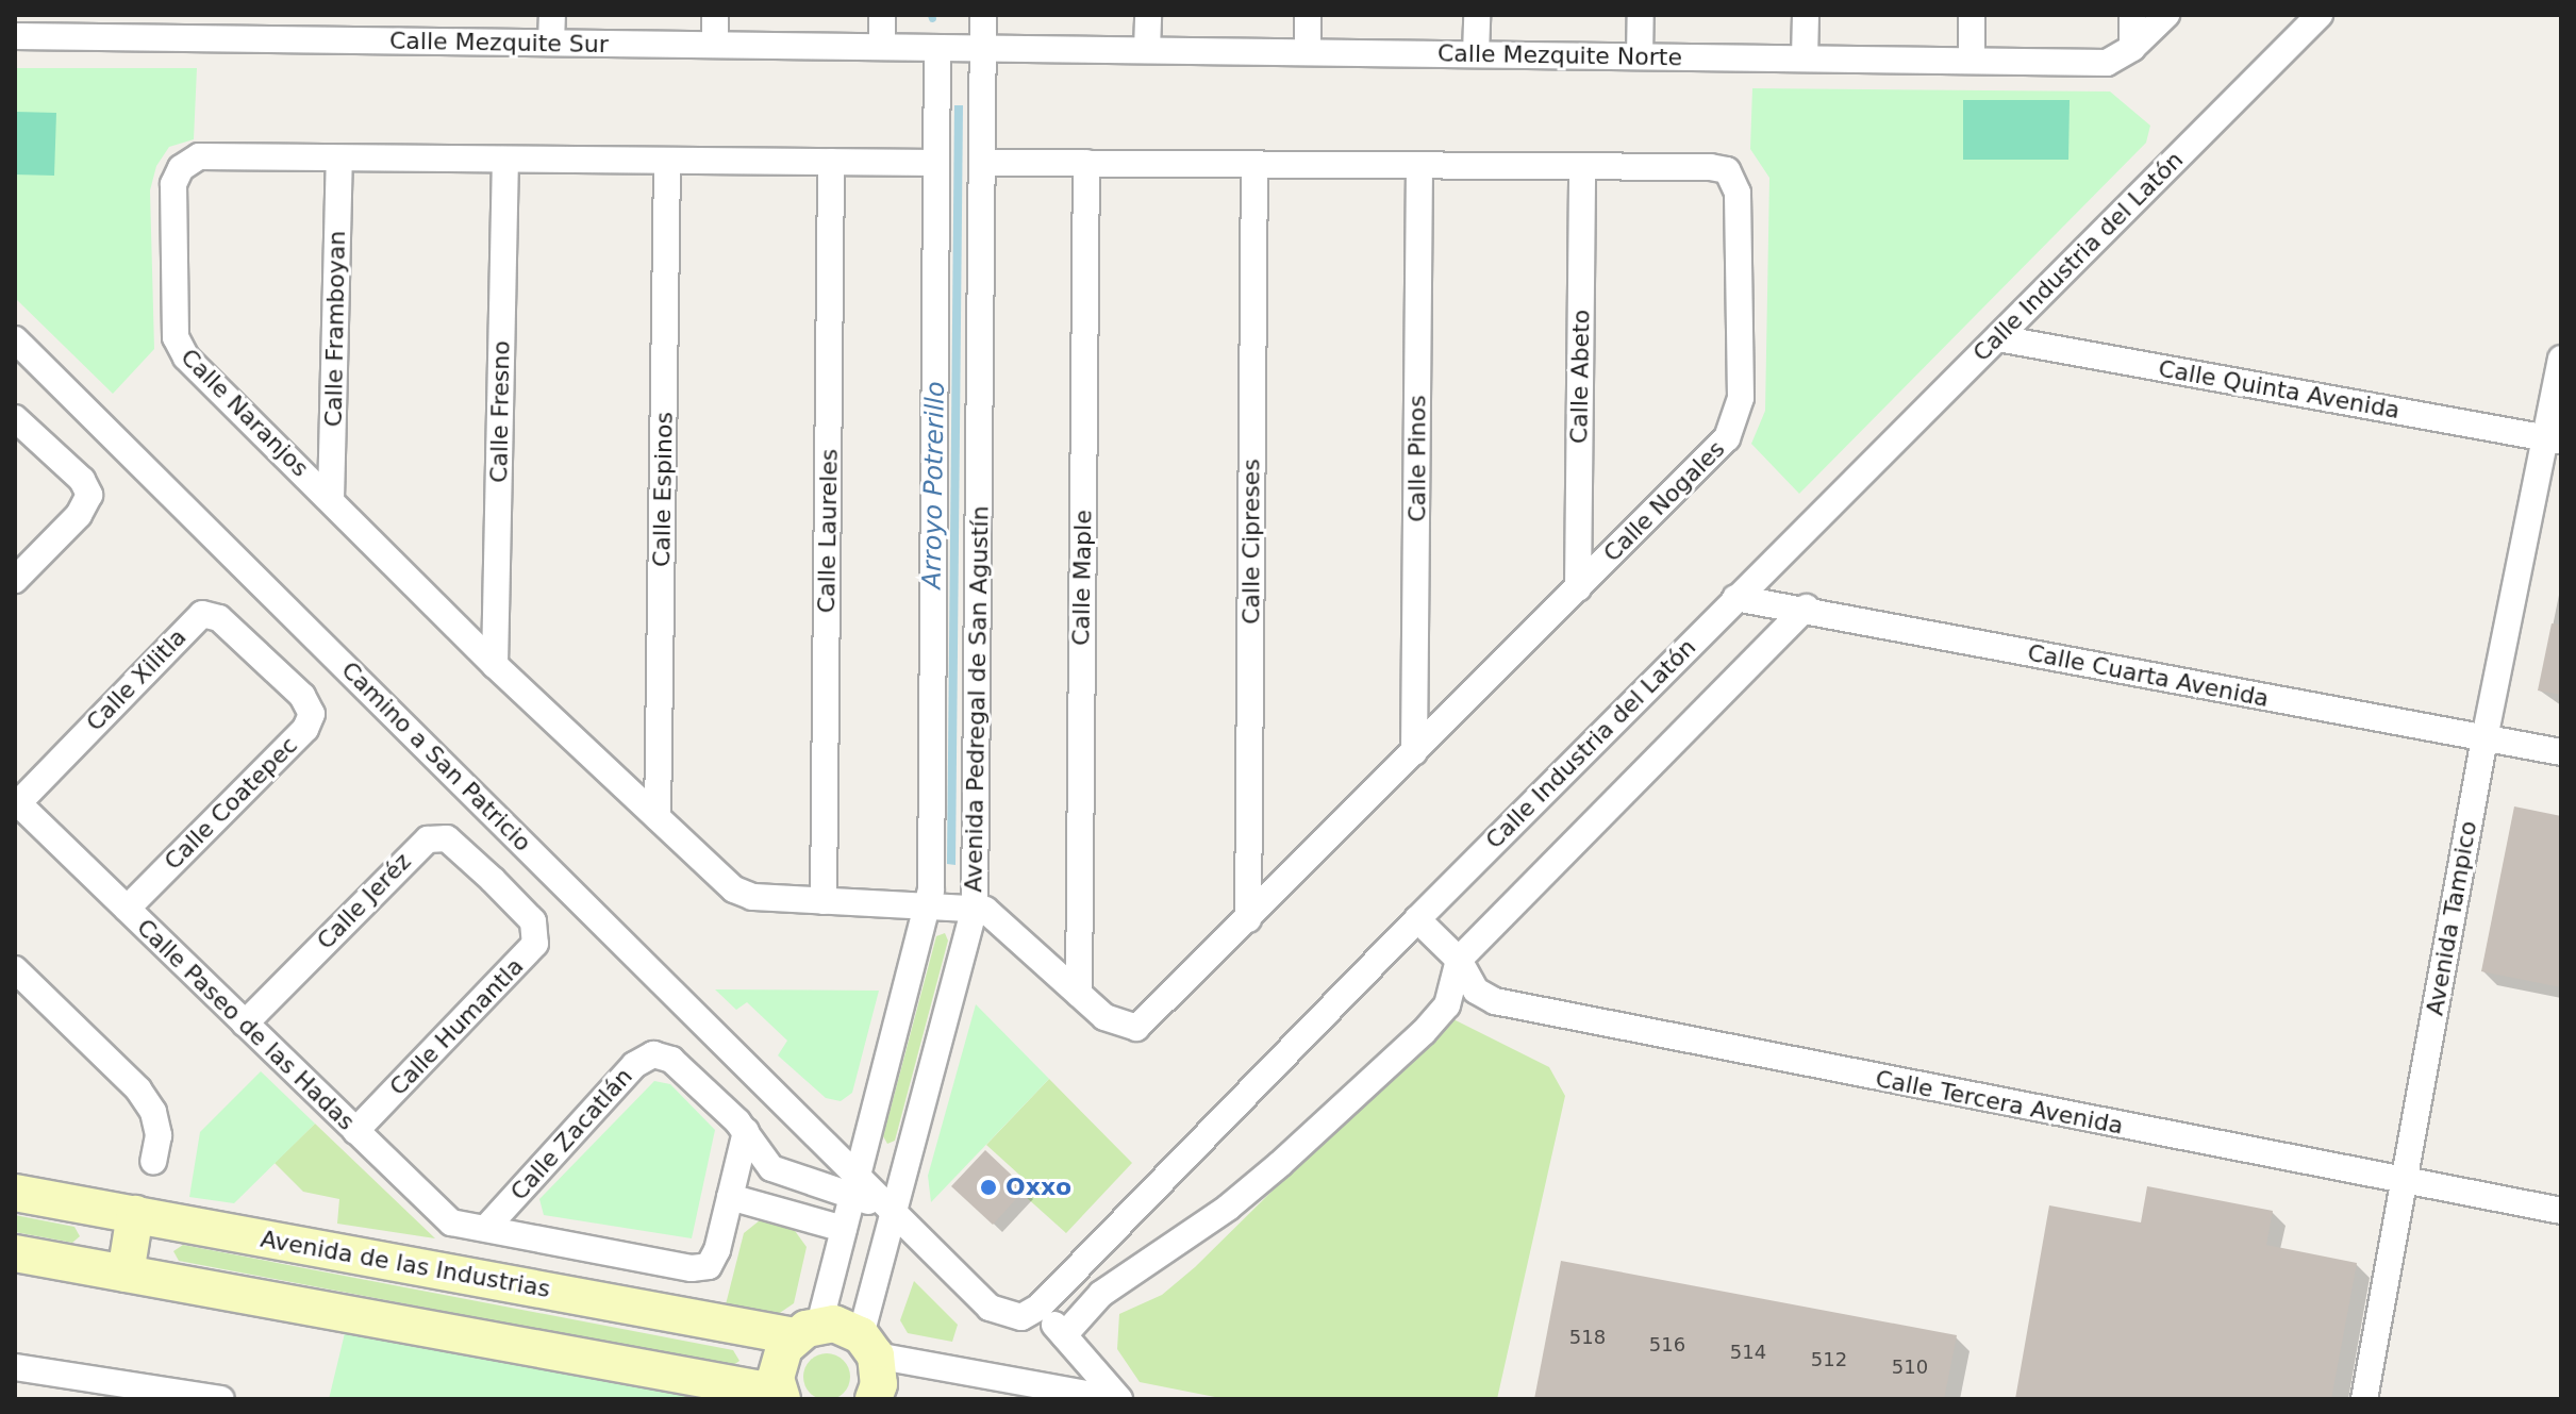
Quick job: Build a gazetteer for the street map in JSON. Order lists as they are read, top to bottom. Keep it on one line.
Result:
{"streets":{"street":["Calle Mezquite Sur","Calle Mezquite Norte","Calle Industria del Latón","Calle Framboyan","Calle Abeto","Calle Quinta Avenida","Calle Fresno","Calle Naranjos","Calle Pinos","Calle Espinos","Calle Nogales","Calle Laureles","Calle Cipreses","Calle Maple","Calle Cuarta Avenida","Calle Xilitla","Avenida Pedregal de San Agustín","Camino a San Patricio","Calle Coatepec","Calle Jeréz","Avenida Tampico","Calle Paseo de las Hadas","Calle Humantla","Calle Tercera Avenida","Calle Zacatlán","Avenida de las Industrias"]},"crossings":[["Calle Mezquite Sur","Calle Mezquite Norte"],["Calle Mezquite Sur","Avenida Pedregal de San Agustín"],["Calle Mezquite Norte","Avenida Pedregal de San Agustín"],["Calle Industria del Latón","Calle Quinta Avenida"],["Calle Industria del Latón","Calle Cuarta Avenida"],["Calle Industria del Latón","Calle Tercera Avenida"],["Calle Framboyan","Calle Naranjos"],["Calle Abeto","Calle Nogales"],["Calle Quinta Avenida","Avenida Tampico"],["Calle Fresno","Calle Naranjos"],["Calle Naranjos","Calle Espinos"],["Calle Naranjos","Calle Nogales"],["Calle Naranjos","Calle Laureles"],["Calle Naranjos","Avenida Pedregal de San Agustín"],["Calle Pinos","Calle Nogales"],["Calle Nogales","Calle Cipreses"],["Calle Nogales","Calle Maple"],["Calle Nogales","Avenida Pedregal de San Agustín"],["Calle Cuarta Avenida","Avenida Tampico"],["Calle Xilitla","Calle Coatepec"],["Calle Xilitla","Calle Paseo de las Hadas"],["Avenida Pedregal de San Agustín","Camino a San Patricio"],["Avenida Pedregal de San Agustín","Avenida de las Industrias"],["Calle Coatepec","Calle Paseo de las Hadas"],["Calle Jeréz","Calle Paseo de las Hadas"],["Calle Jeréz","Calle Humantla"],["Avenida Tampico","Calle Tercera Avenida"],["Calle Paseo de las Hadas","Calle Humantla"],["Calle Paseo de las Hadas","Calle Zacatlán"]],"water":["Arroyo Potrerillo"],"places":["Oxxo"],"house_numbers":["518","516","514","512","510"]}
